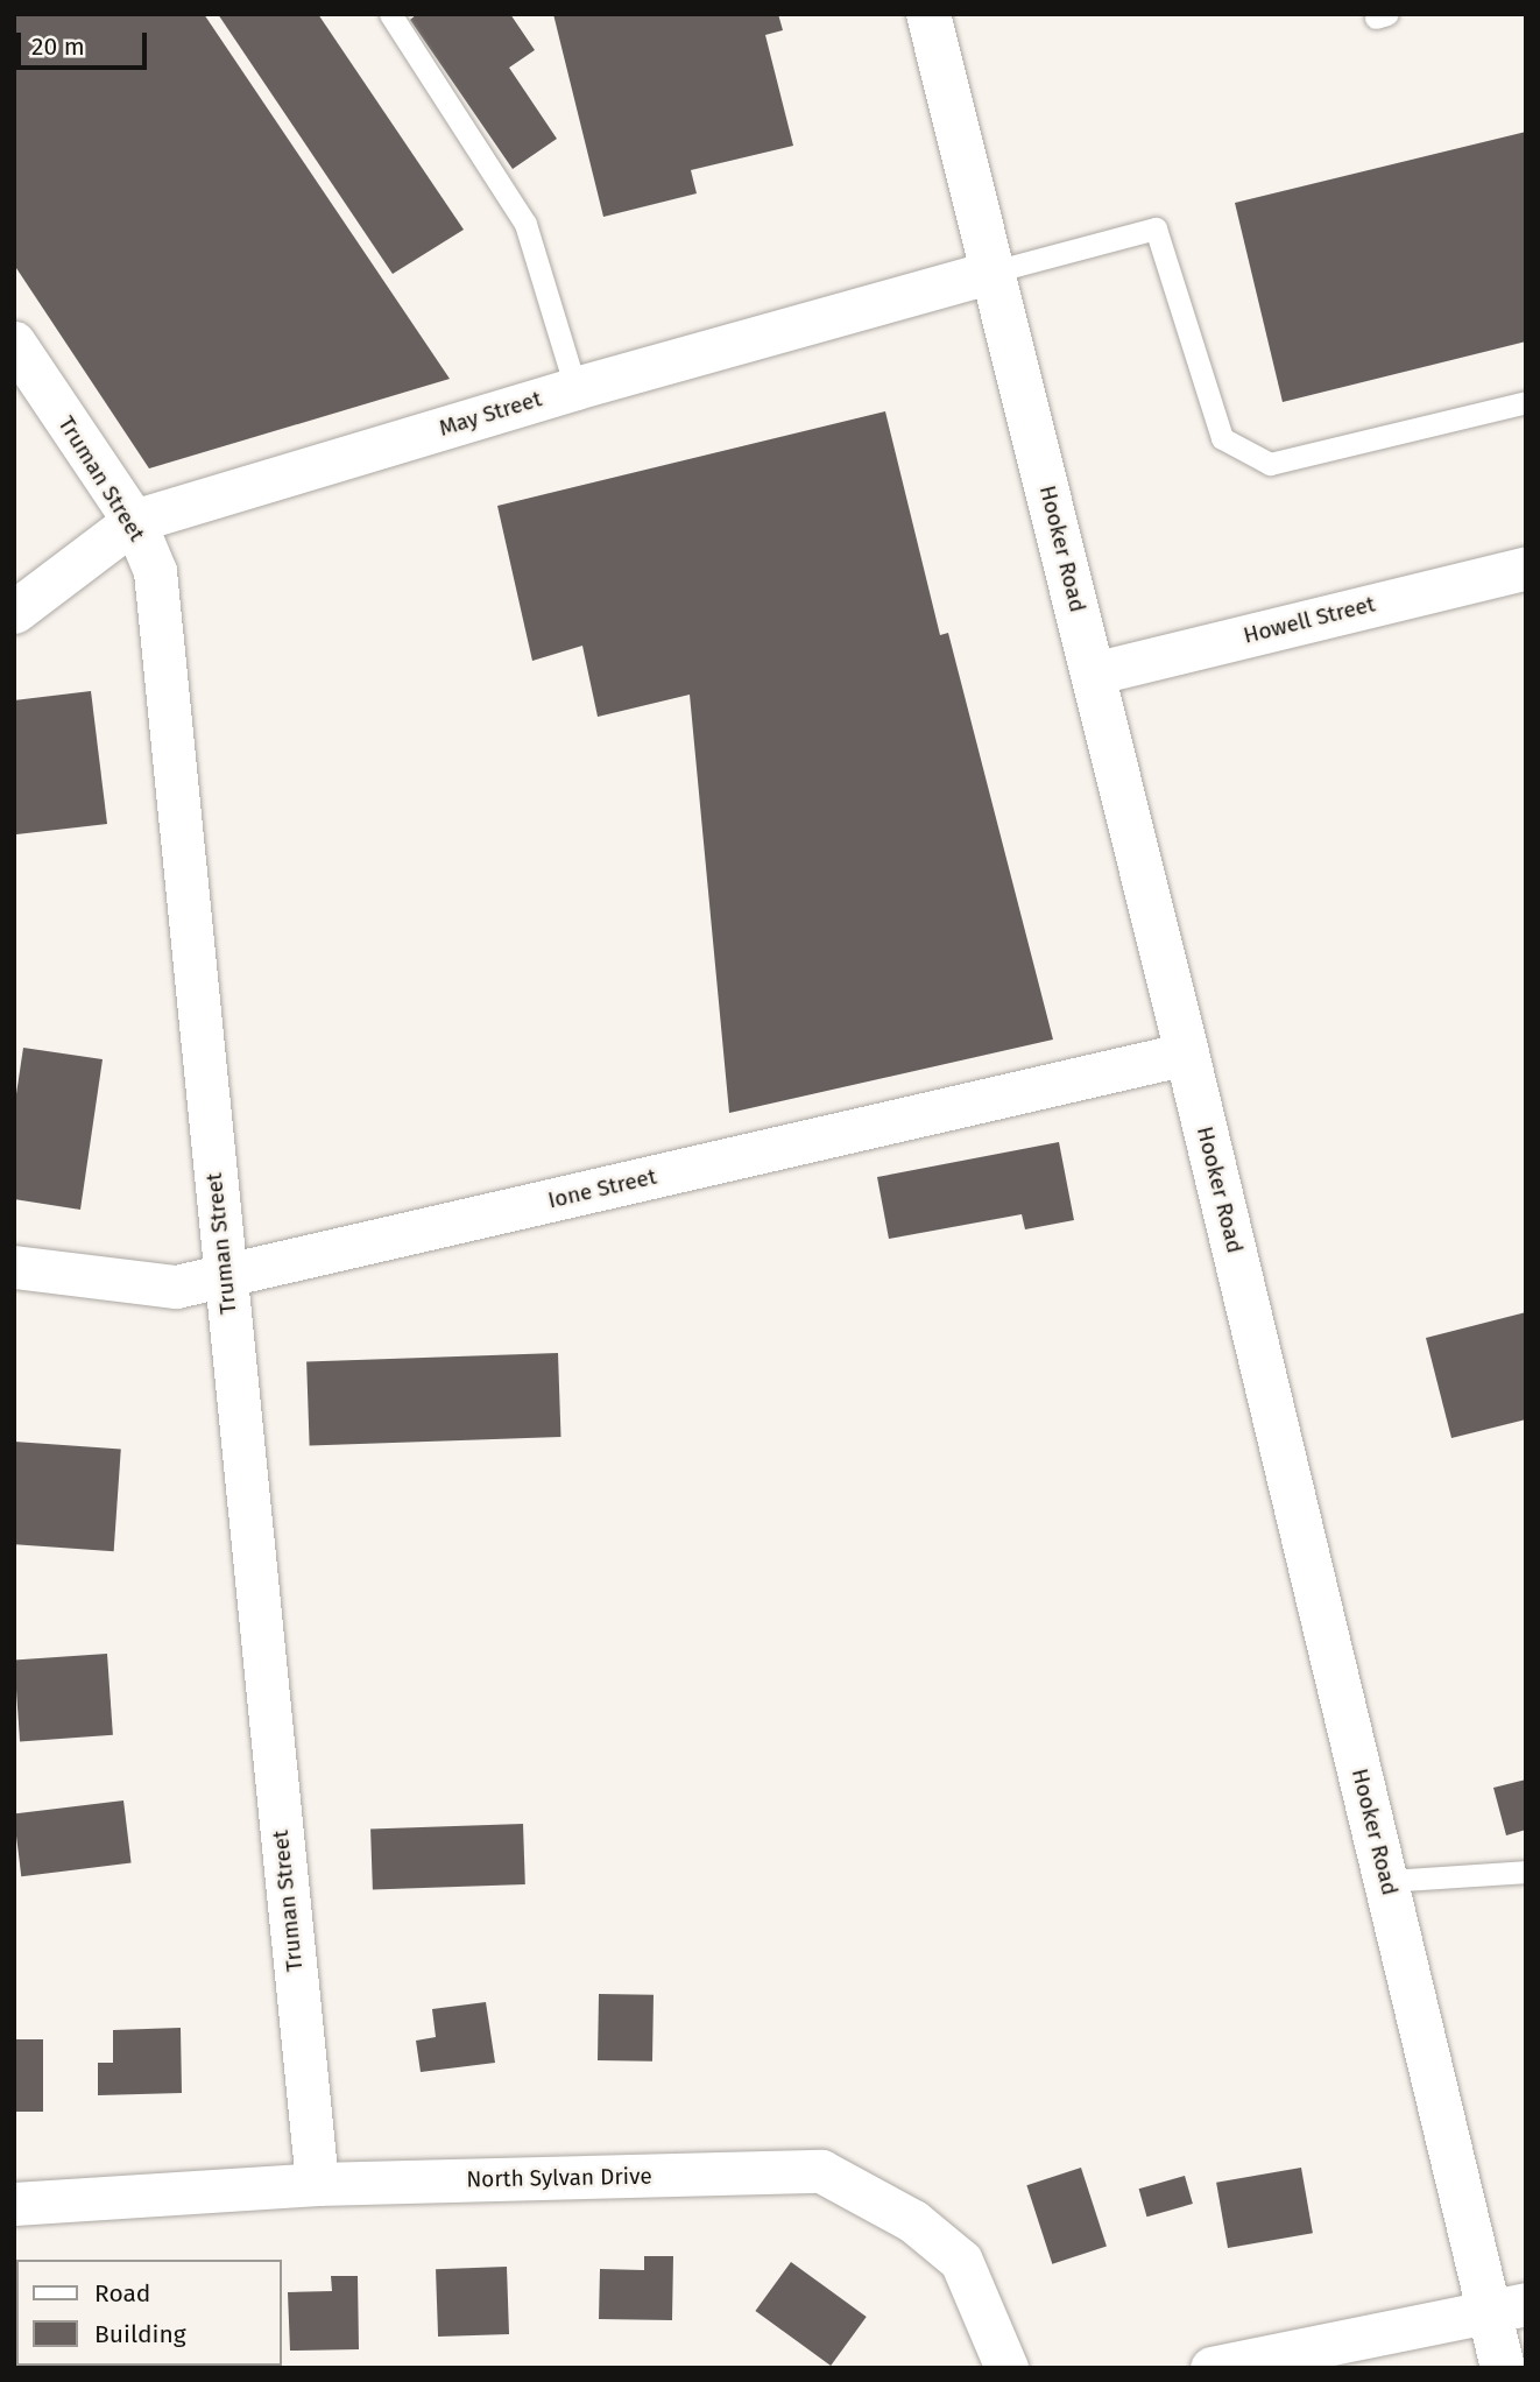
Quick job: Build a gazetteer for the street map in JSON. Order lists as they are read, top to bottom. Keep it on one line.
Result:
{"streets":{"main road":["Hooker Road"],"street":["May Street","Truman Street","Howell Street","Ione Street","North Sylvan Drive"]},"crossings":[["May Street","Truman Street"],["May Street","Hooker Road"],["Truman Street","Ione Street"],["Truman Street","North Sylvan Drive"],["Hooker Road","Howell Street"],["Hooker Road","Ione Street"]],"legend":["Road","Building"],"scale_bar":"20 m"}
